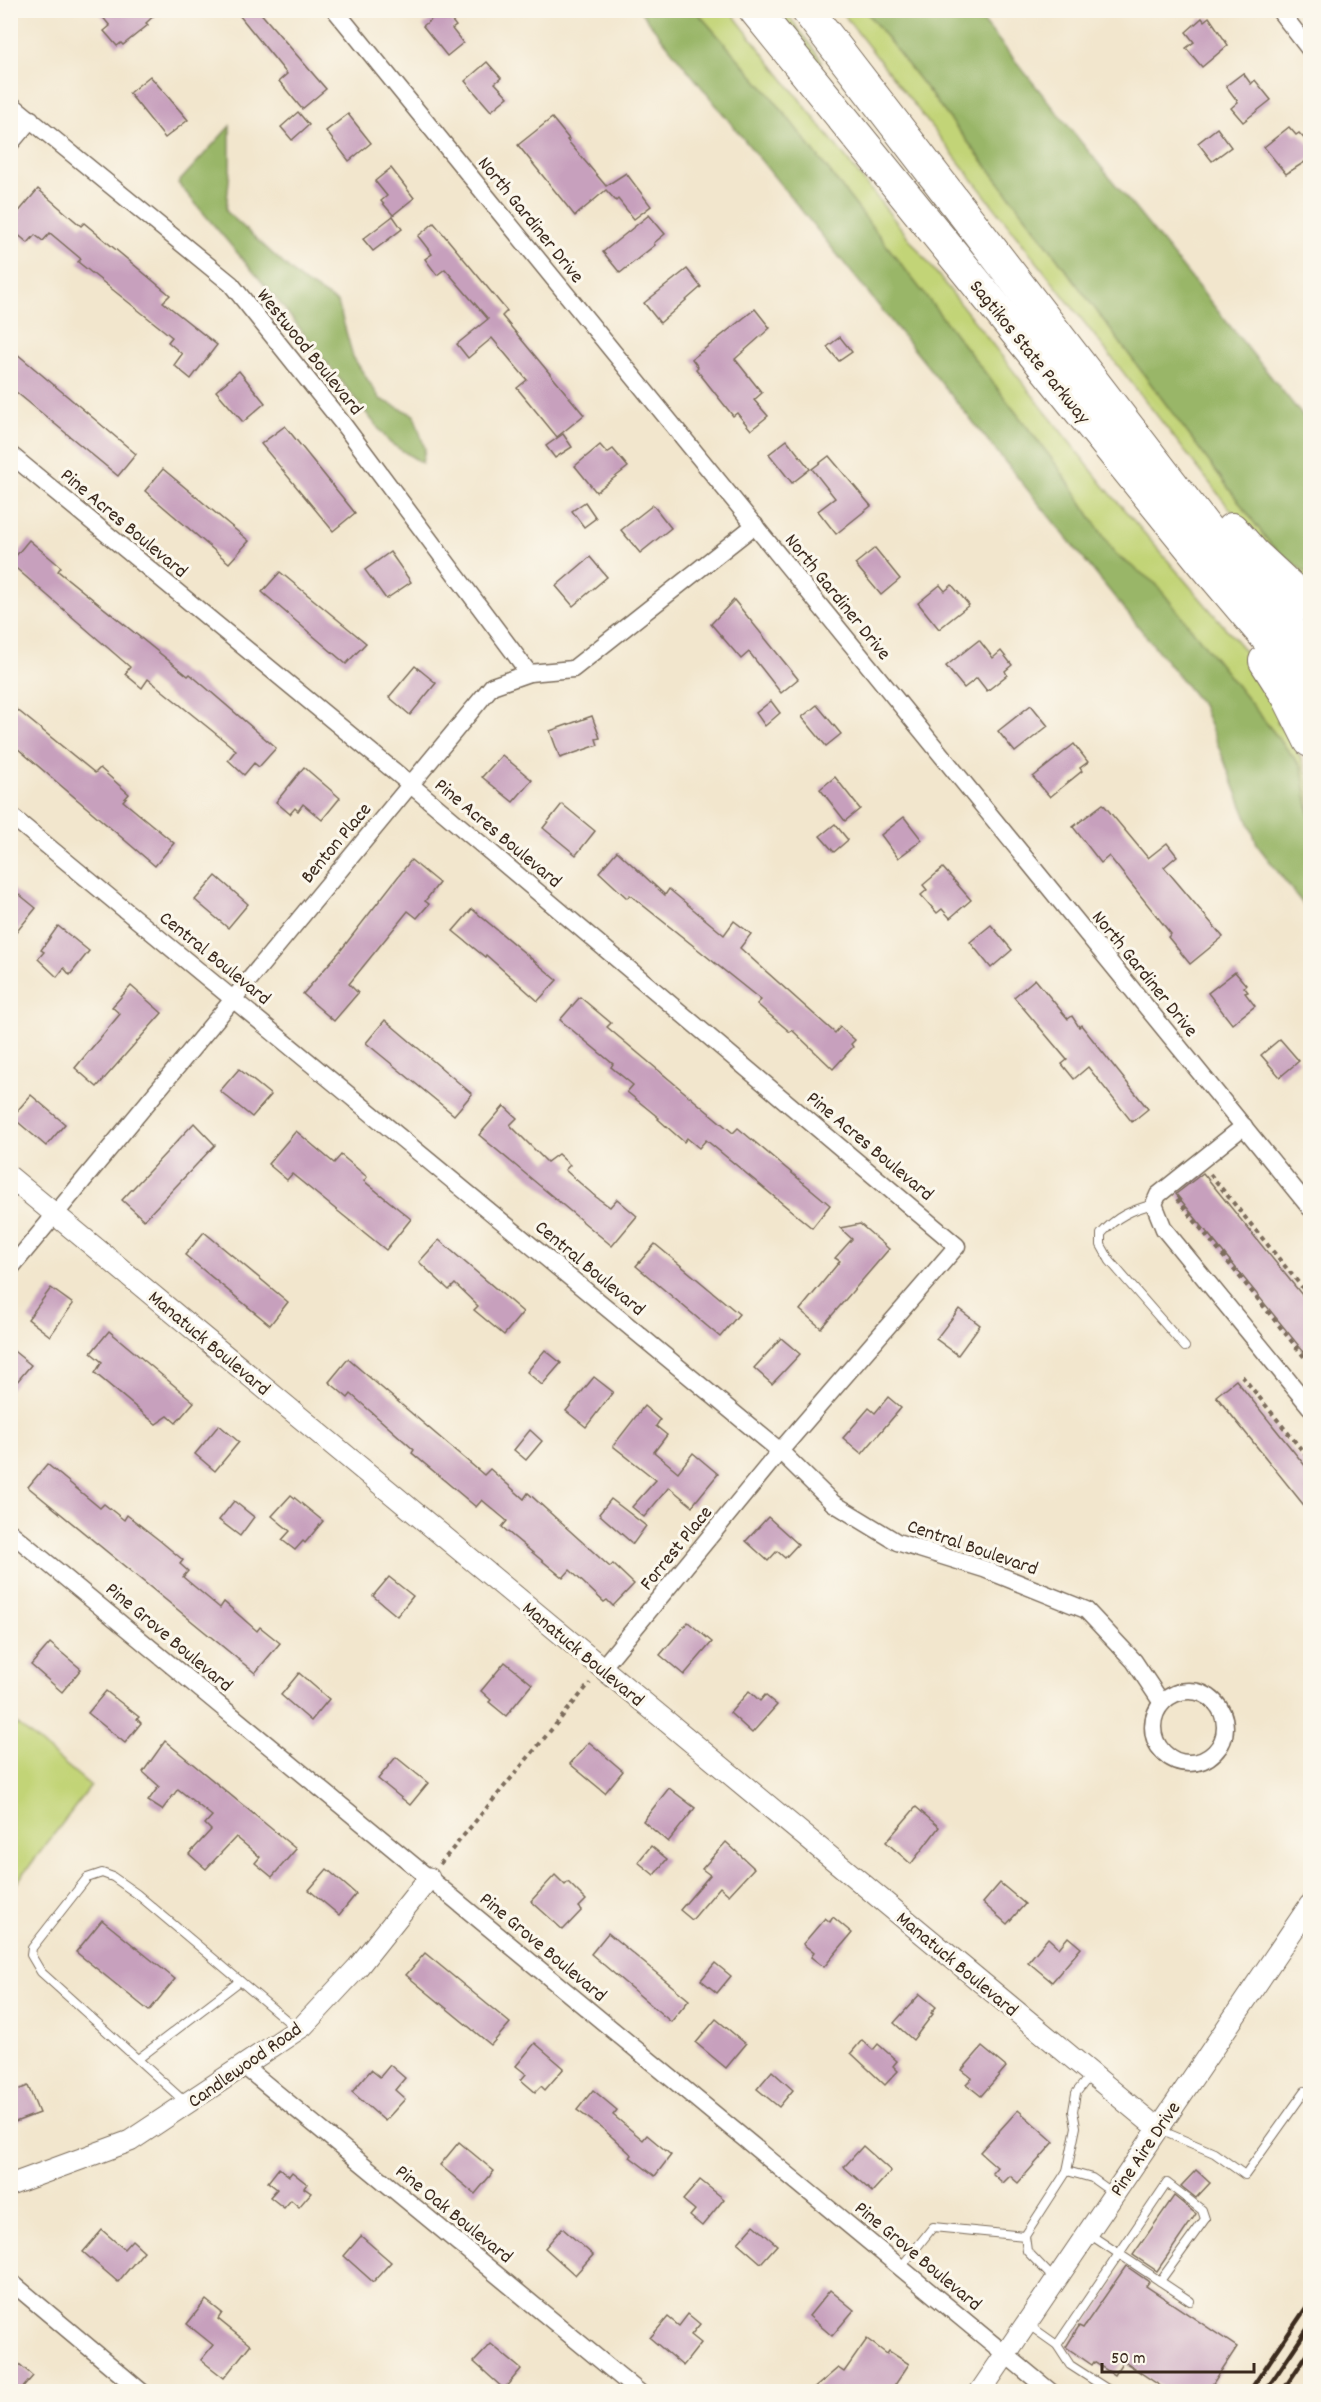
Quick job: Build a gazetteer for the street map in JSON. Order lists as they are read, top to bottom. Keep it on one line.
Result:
{"streets":{"highway":["Sagtikos State Parkway"],"street":["North Gardiner Drive","Westwood Boulevard","Pine Acres Boulevard","Benton Place","Central Boulevard","Manatuck Boulevard","Forrest Place","Pine Grove Boulevard","Candlewood Road","Pine Aire Drive","Pine Oak Boulevard"]},"crossings":[["North Gardiner Drive","Benton Place"],["Westwood Boulevard","Benton Place"],["Pine Acres Boulevard","Benton Place"],["Pine Acres Boulevard","Forrest Place"],["Benton Place","Central Boulevard"],["Benton Place","Manatuck Boulevard"],["Central Boulevard","Forrest Place"],["Manatuck Boulevard","Forrest Place"],["Manatuck Boulevard","Pine Aire Drive"],["Pine Grove Boulevard","Candlewood Road"],["Pine Grove Boulevard","Pine Aire Drive"],["Candlewood Road","Pine Oak Boulevard"]],"scale_bar":"50 m"}
